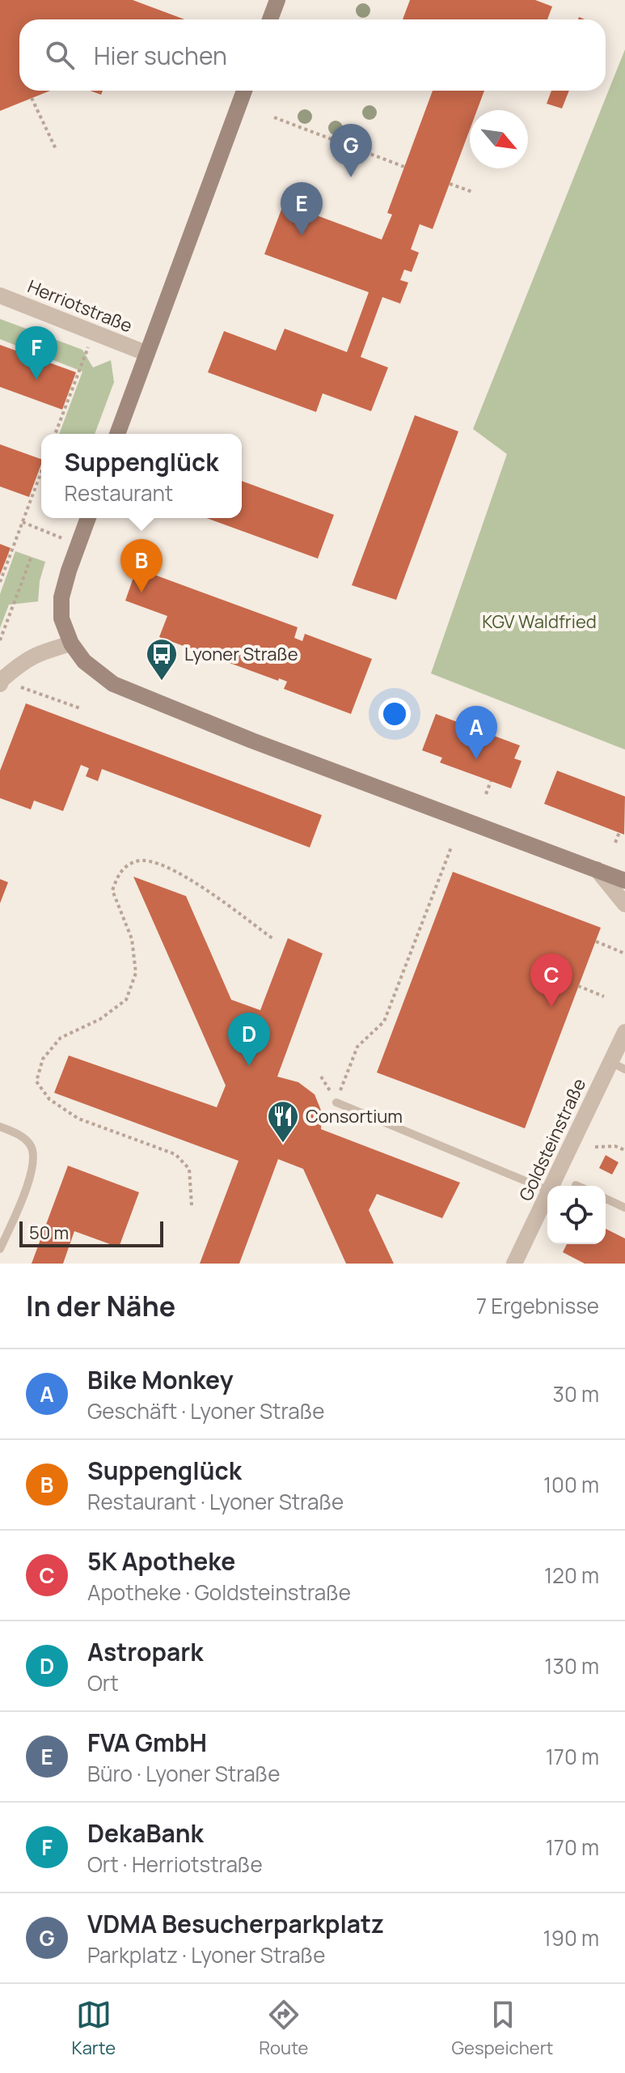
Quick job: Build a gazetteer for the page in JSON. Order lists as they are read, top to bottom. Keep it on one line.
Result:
{"streets":{"street":["Herriotstraße","Goldsteinstraße"]},"parks":["KGV Waldfried"],"places":{"bus stop":["Lyoner Straße"],"restaurant":["Consortium"]},"scale_bar":"50 m","north":"bottom right","page":{"search":"Hier suchen","pins":["G","E","F","B","A","C","D"],"popup":["Suppenglück","Restaurant"],"scale":"50 m","heading":["In der Nähe","7 Ergebnisse"],"list":[{"mark":"A","name":"Bike Monkey","note":"Geschäft · Lyoner Straße","value":"30 m"},{"mark":"B","name":"Suppenglück","note":"Restaurant · Lyoner Straße","value":"100 m"},{"mark":"C","name":"5K Apotheke","note":"Apotheke · Goldsteinstraße","value":"120 m"},{"mark":"D","name":"Astropark","note":"Ort","value":"130 m"},{"mark":"E","name":"FVA GmbH","note":"Büro · Lyoner Straße","value":"170 m"},{"mark":"F","name":"DekaBank","note":"Ort · Herriotstraße","value":"170 m"},{"mark":"G","name":"VDMA Besucherparkplatz","note":"Parkplatz · Lyoner Straße","value":"190 m"}],"nav":["Karte","Route","Gespeichert"]}}
